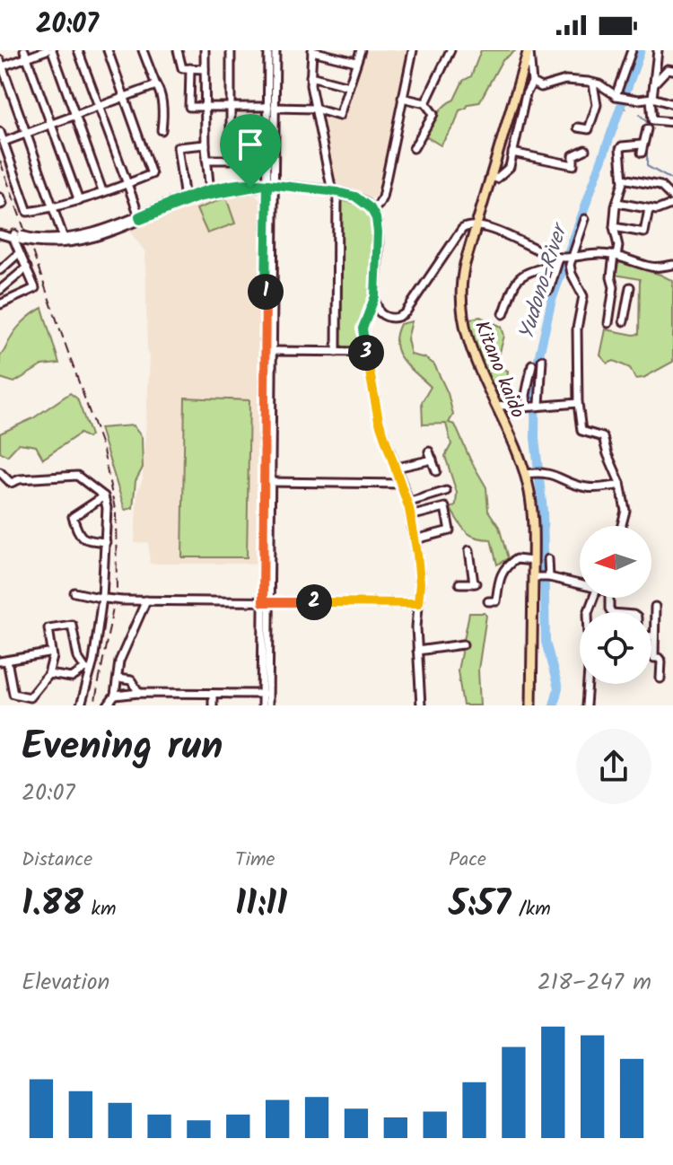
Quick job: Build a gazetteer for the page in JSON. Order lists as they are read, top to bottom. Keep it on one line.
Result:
{"streets":{"main road":["Kitano kaido"]},"water":["Yudono-River"],"north":"left","page":{"status":"20:07","pins":["1","3","2"],"heading":["Evening run","20:07"],"stats":[["Distance","1.88 km"],["Time","11:11"],["Pace","5:57 /km"]],"chart":["Elevation","218–247 m"]}}
